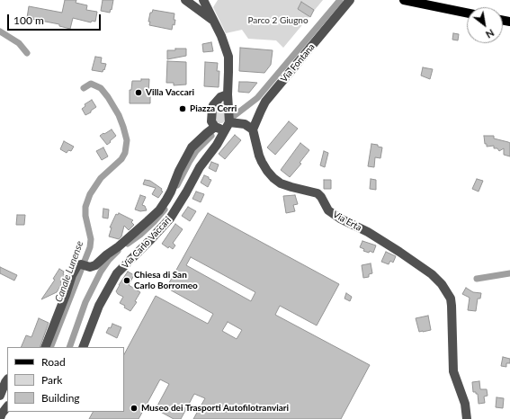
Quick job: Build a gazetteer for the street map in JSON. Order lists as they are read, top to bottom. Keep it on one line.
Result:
{"streets":{"street":["Via Fontana","Via Erta","Via Carlo Vaccari"]},"crossings":[["Via Fontana","Via Erta"]],"water":["Canale Lunense"],"parks":["Parco 2 Giugno"],"places":["Villa Vaccari","Piazza Cerri","Chiesa di San Carlo Borromeo","Museo dei Trasporti Autofilotranviari"],"legend":["Road","Park","Building"],"scale_bar":"100 m","north":"bottom right"}
